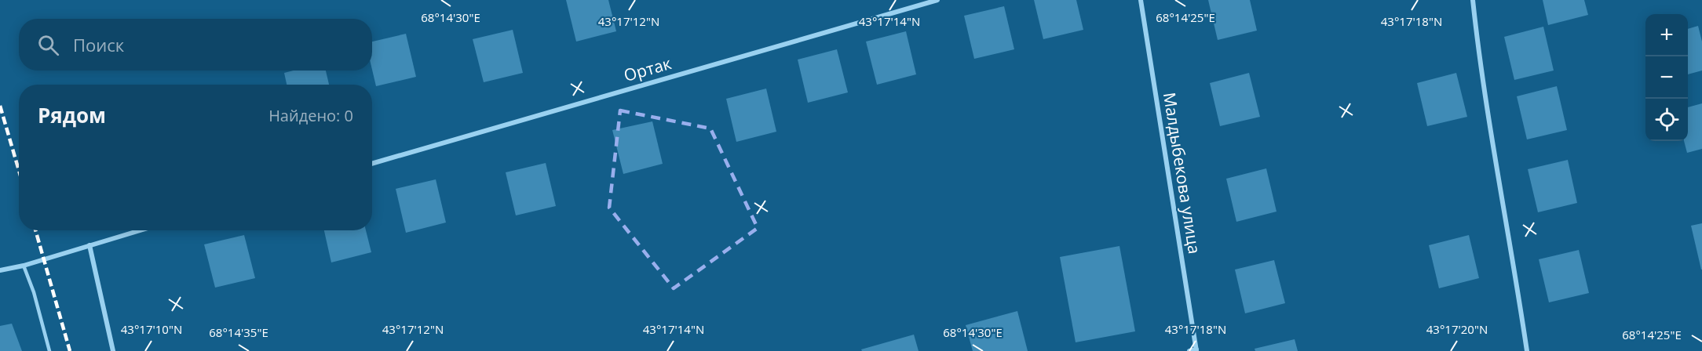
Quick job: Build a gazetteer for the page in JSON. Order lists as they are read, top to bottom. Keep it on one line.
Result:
{"streets":{"street":["Ортак","Малдыбекова улица"]},"page":{"map_buttons":["+","−"],"search":"Поиск","heading":["Рядом","Найдено: 0"]},"coordinates":["68°14'30\"E","68°14'25\"E","43°17'18\"N","43°17'12\"N","43°17'14\"N","43°17'10\"N","43°17'20\"N","68°14'35\"E"]}
